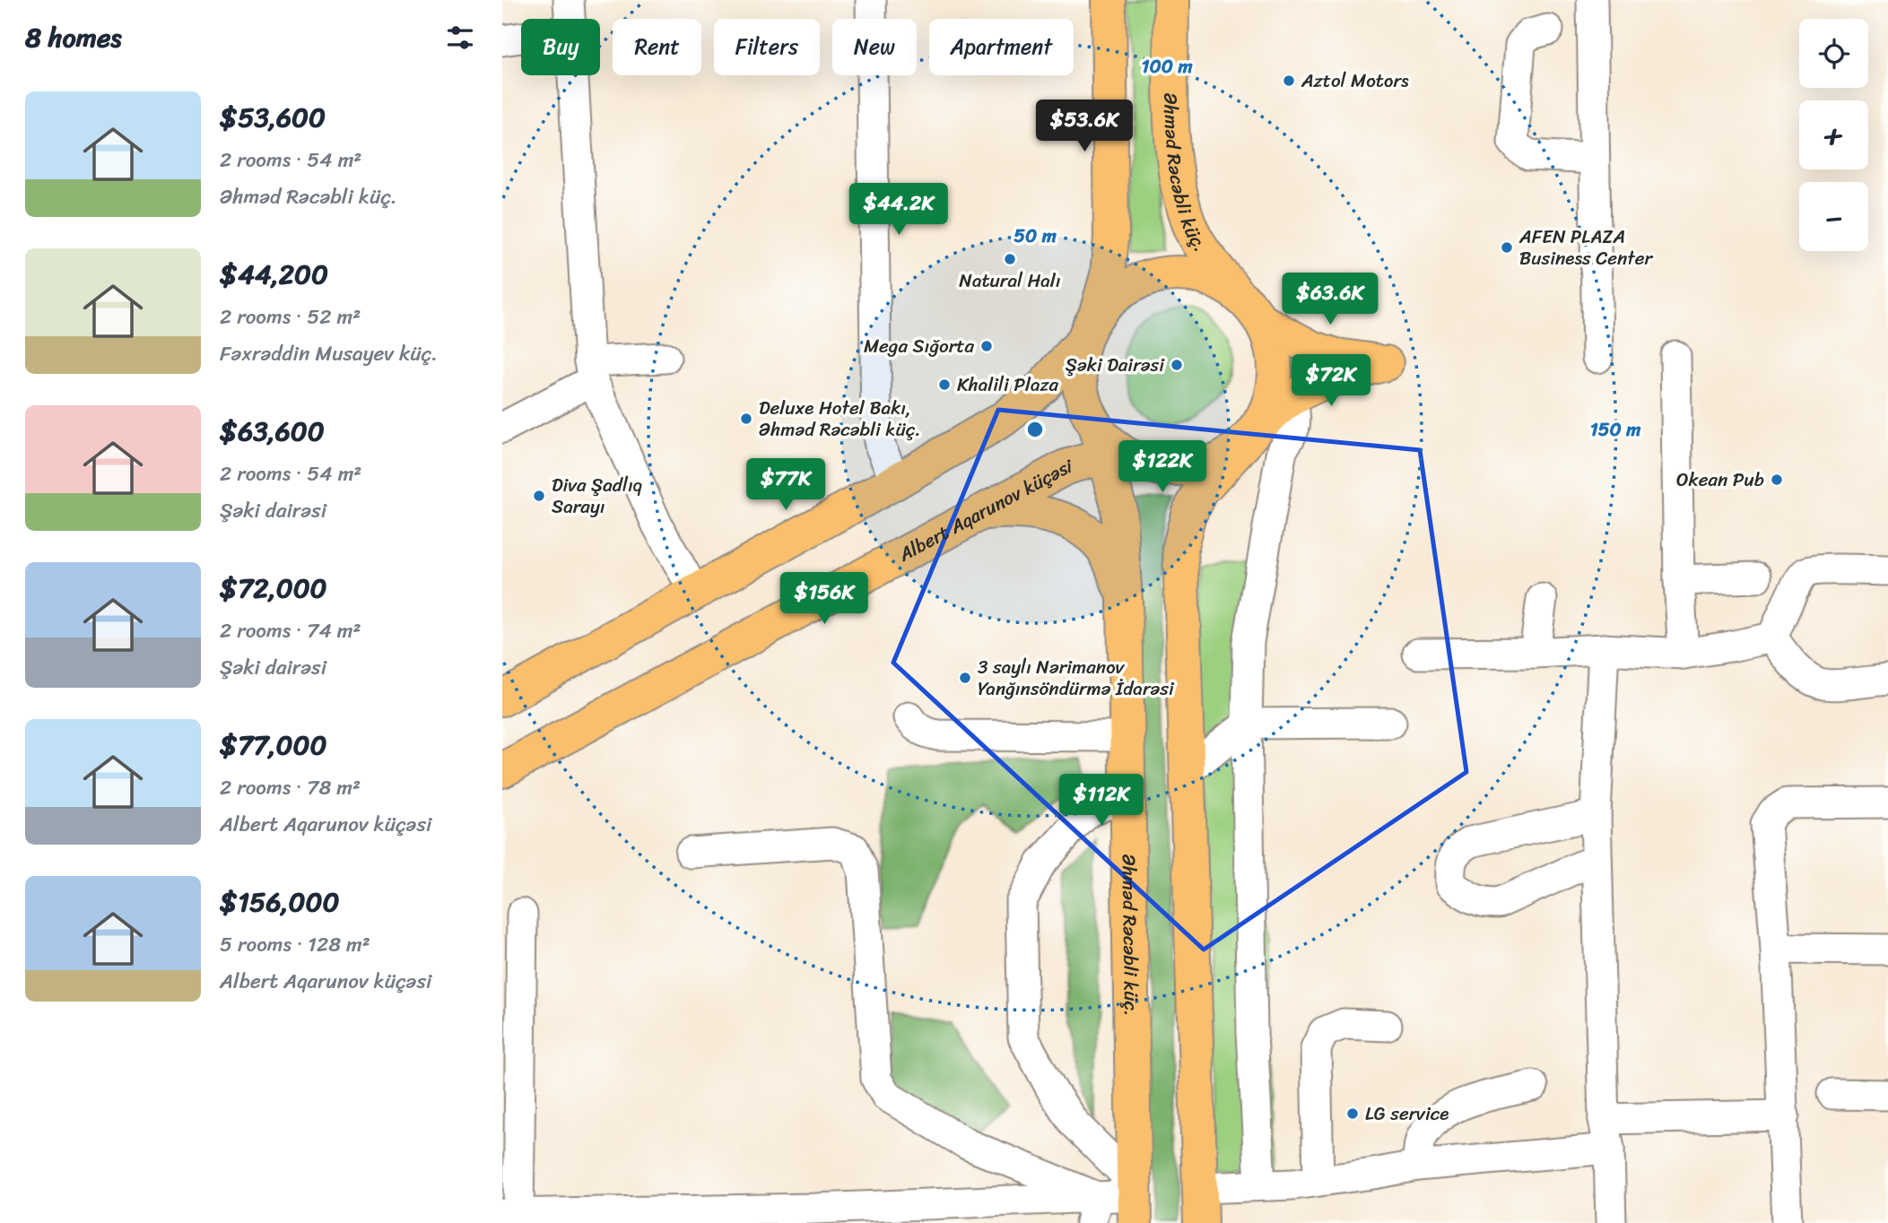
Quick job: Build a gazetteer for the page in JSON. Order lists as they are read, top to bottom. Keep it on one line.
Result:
{"streets":{"main road":["Əhməd Rəcəbli küç.","Albert Aqarunov küçəsi"]},"crossings":[["Əhməd Rəcəbli küç.","Albert Aqarunov küçəsi"]],"places":["Aztol Motors","AFEN PLAZA Business Center","Natural Halı","Mega Sığorta","Şəki Dairəsi","Khalili Plaza","Deluxe Hotel Bakı, Əhməd Rəcəbli küç.","Okean Pub","Diva Şadlıq Sarayı","3 saylı Nərimanov Yanğınsöndürmə İdarəsi","LG service"],"page":{"heading":"8 homes","map_buttons":["+","−"],"chip":["Buy","Rent","Filters","New","Apartment"],"list":[{"name":"$53,600","note":"2 rooms · 54 m² · Əhməd Rəcəbli küç."},{"name":"$44,200","note":"2 rooms · 52 m² · Fəxrəddin Musayev küç."},{"name":"$63,600","note":"2 rooms · 54 m² · Şəki dairəsi"},{"name":"$72,000","note":"2 rooms · 74 m² · Şəki dairəsi"},{"name":"$77,000","note":"2 rooms · 78 m² · Albert Aqarunov küçəsi"},{"name":"$156,000","note":"5 rooms · 128 m² · Albert Aqarunov küçəsi"}],"price":["$53.6K","$44.2K","$63.6K","$72K","$122K","$77K","$156K","$112K"]},"rings":["100 m","50 m","150 m"]}
